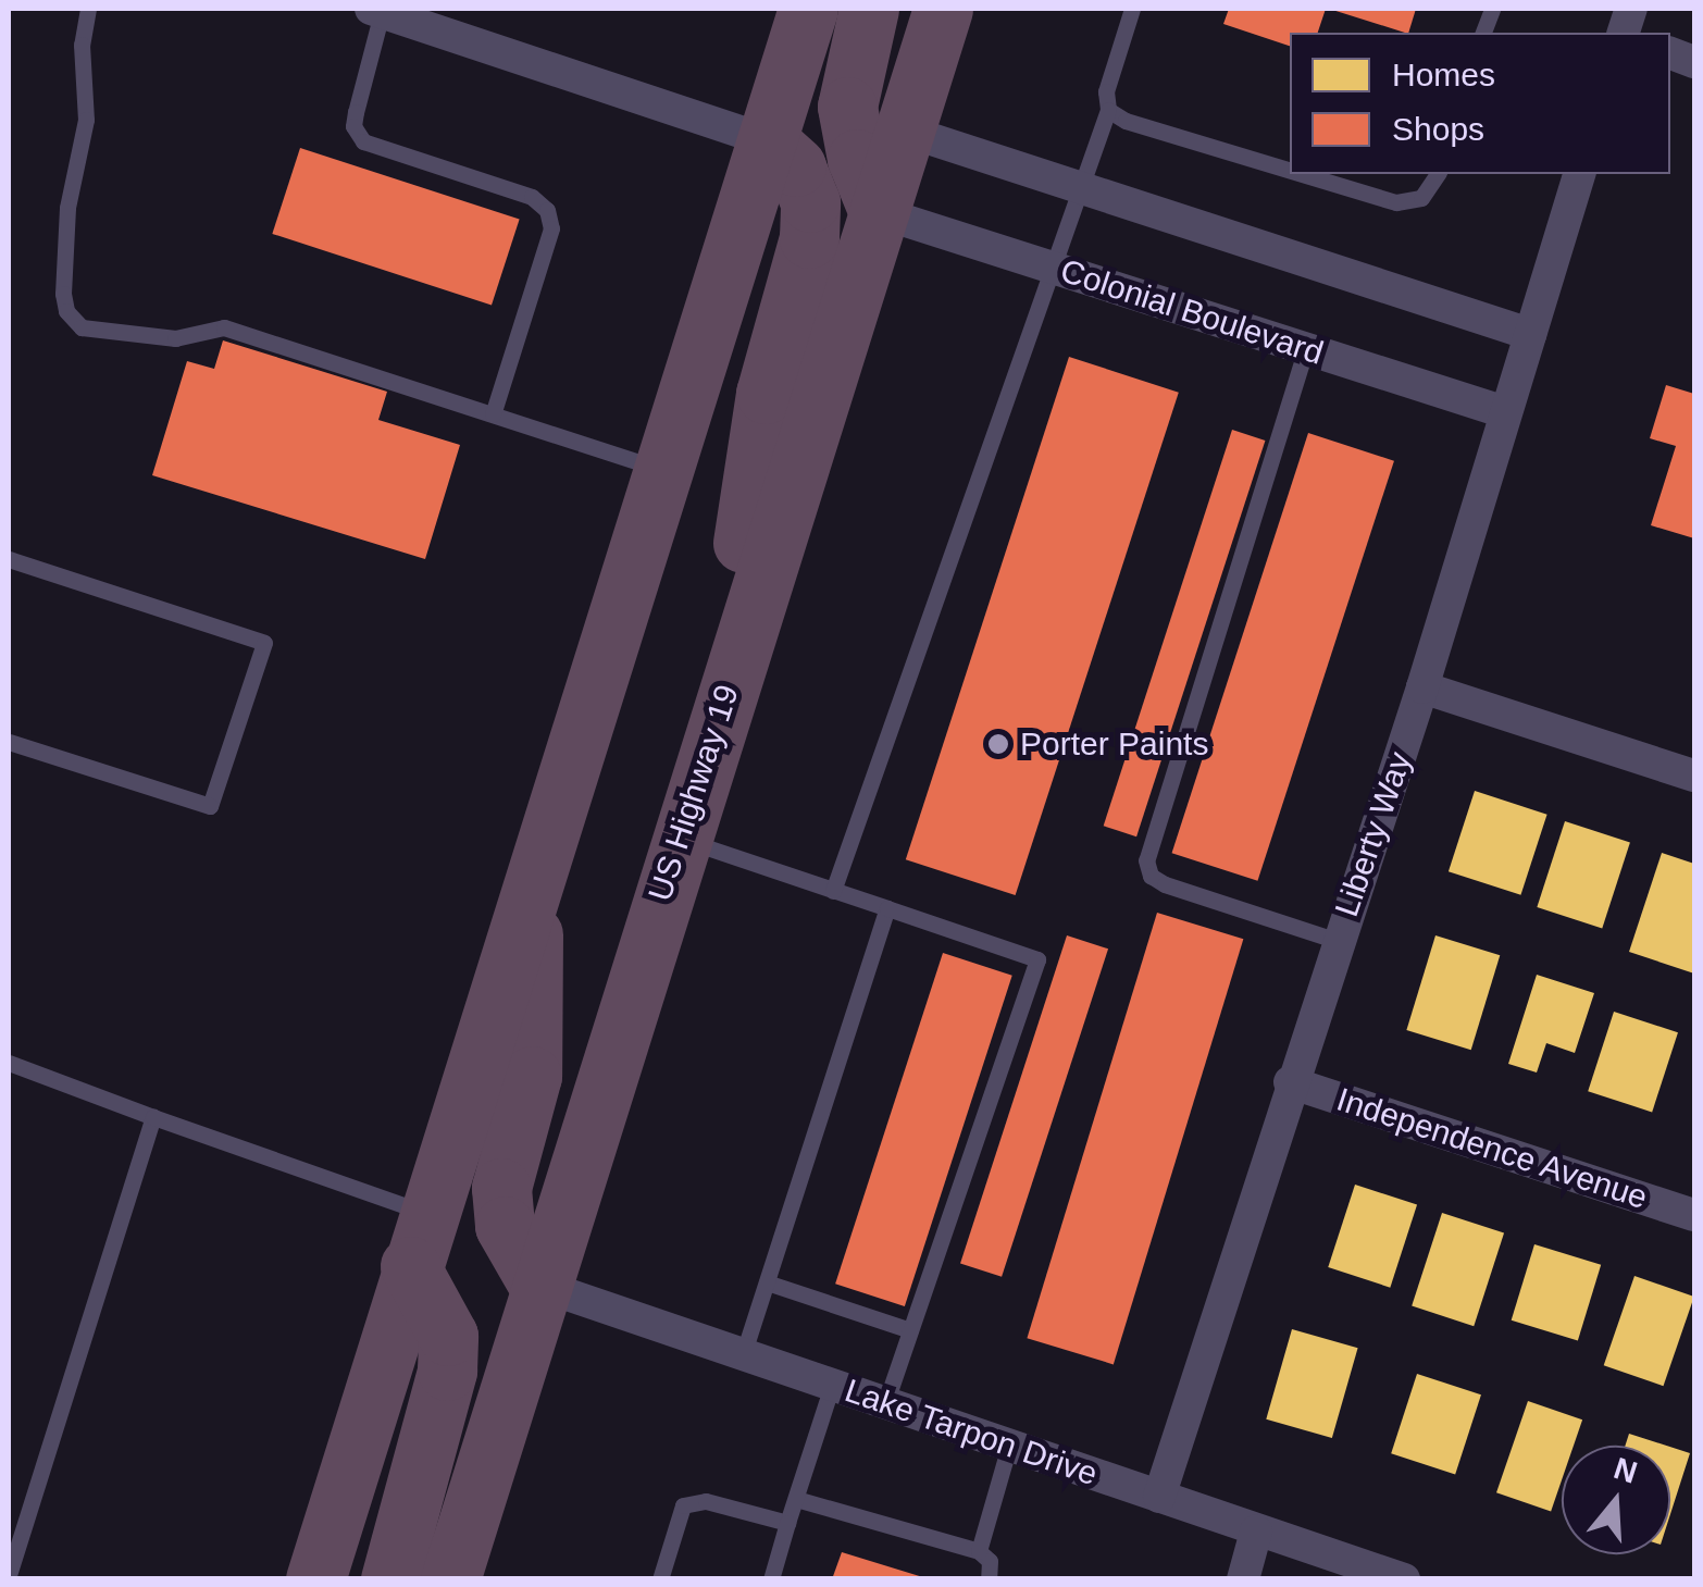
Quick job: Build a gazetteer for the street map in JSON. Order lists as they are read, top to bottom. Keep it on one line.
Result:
{"streets":{"highway":["US Highway 19"],"street":["Colonial Boulevard","Liberty Way","Independence Avenue","Lake Tarpon Drive"]},"crossings":[["Colonial Boulevard","US Highway 19"],["Colonial Boulevard","Liberty Way"],["US Highway 19","Lake Tarpon Drive"],["Liberty Way","Independence Avenue"],["Liberty Way","Lake Tarpon Drive"]],"places":["Porter Paints"],"legend":["Homes","Shops"],"north":"top"}
